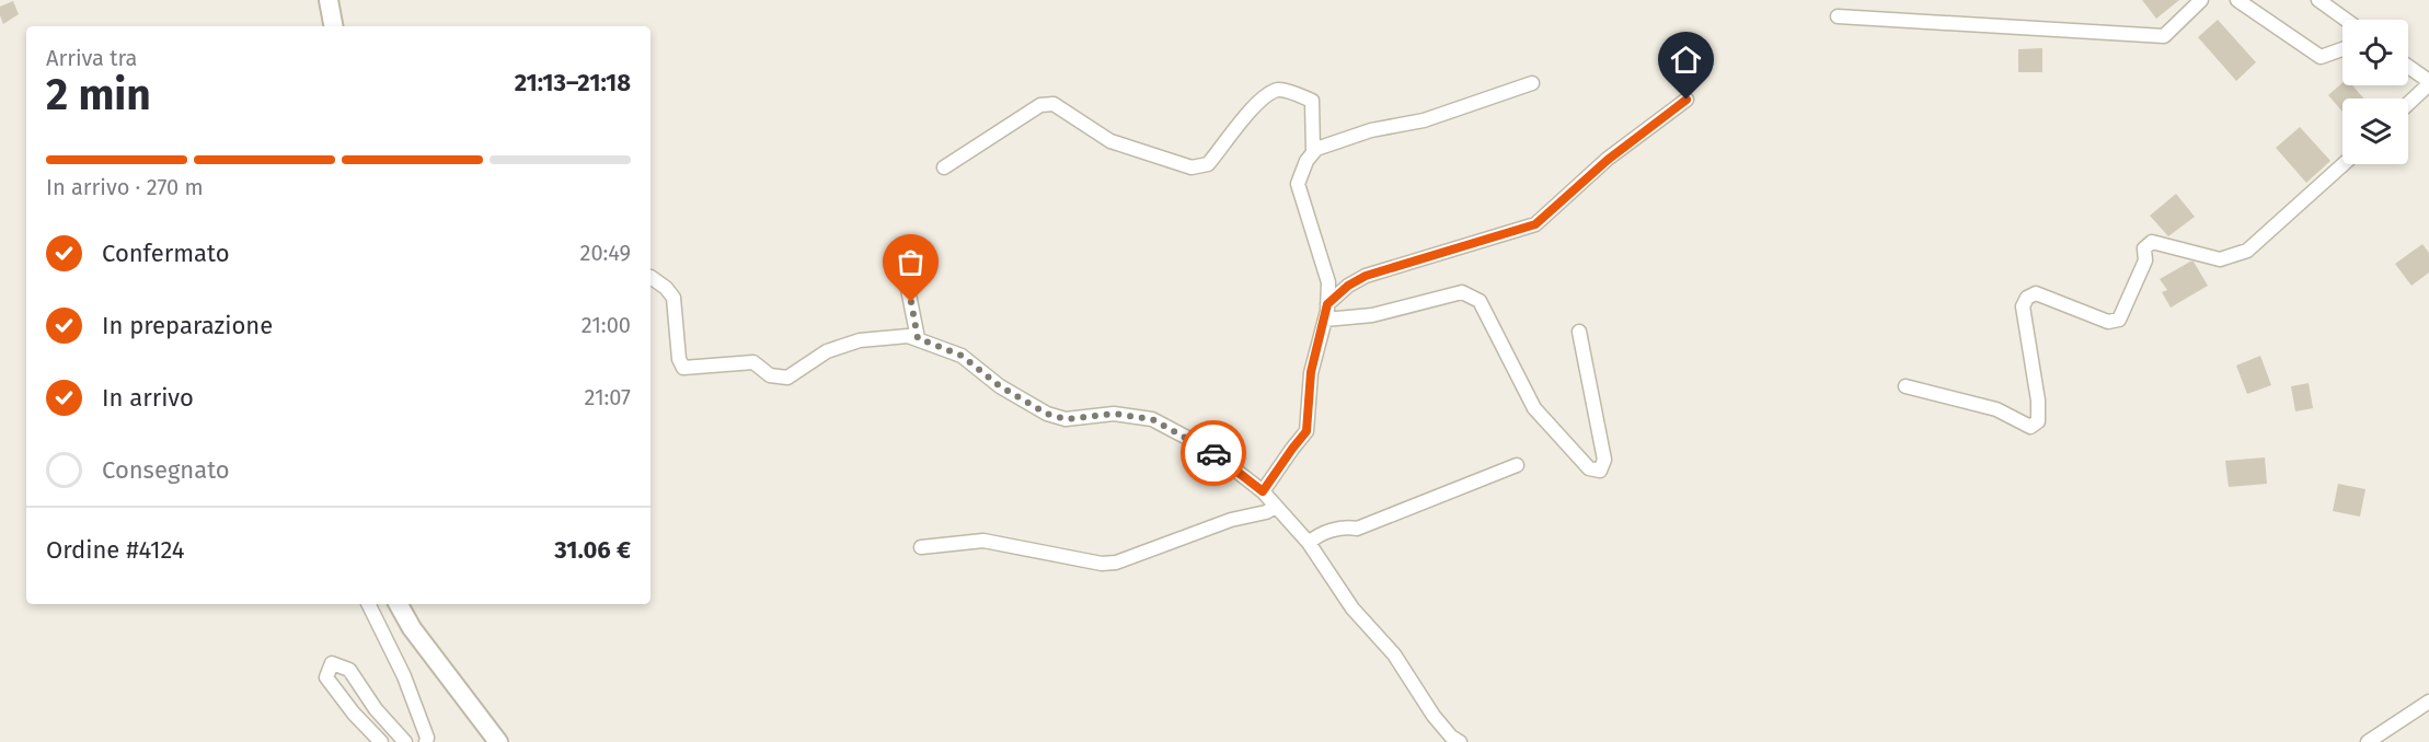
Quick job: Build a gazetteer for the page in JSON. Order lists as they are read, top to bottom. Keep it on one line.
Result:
{"page":{"heading":["2 min","Arriva tra","21:13–21:18"],"panel":["Ordine #4124","31.06 €"],"bar":"In arrivo · 270 m","list":[["Confermato","20:49"],["In preparazione","21:00"],["In arrivo","21:07"],"Consegnato"]}}
